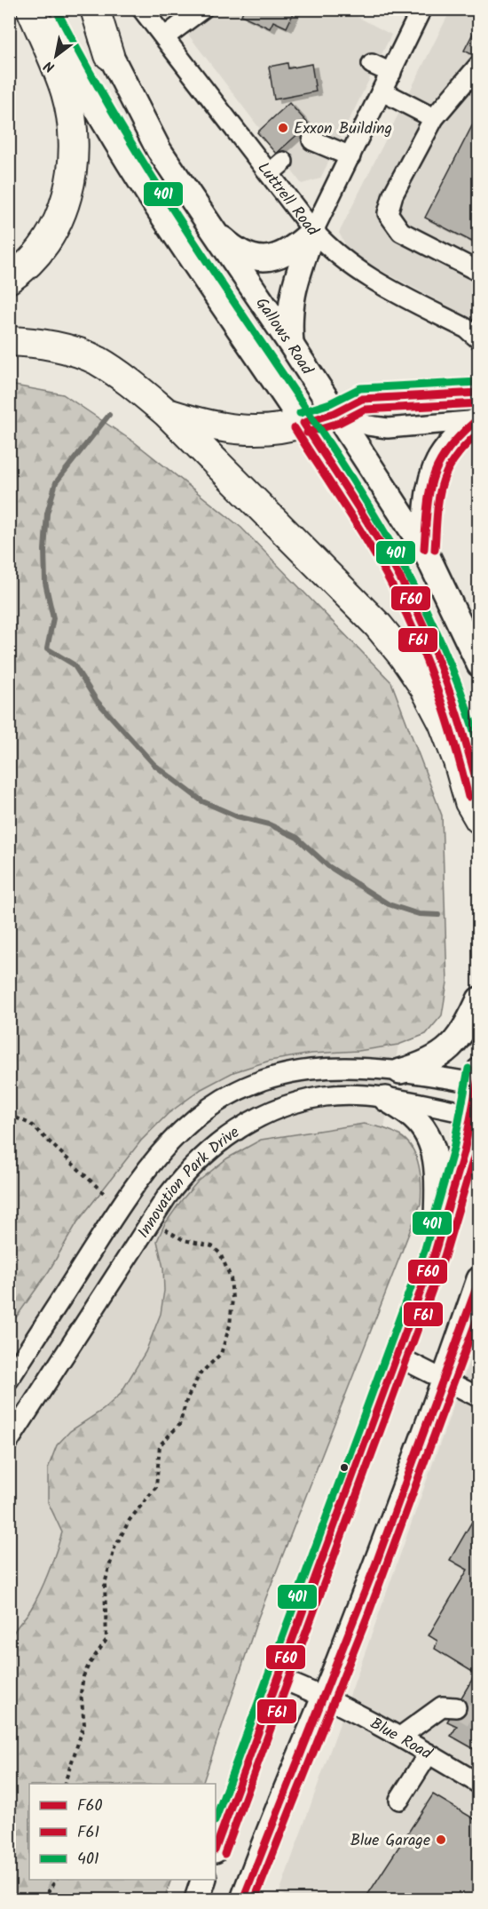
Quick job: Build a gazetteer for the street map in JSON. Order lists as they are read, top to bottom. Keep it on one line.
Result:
{"streets":{"main road":["Gallows Road"],"street":["Luttrell Road","Innovation Park Drive","Blue Road"]},"places":["Exxon Building","Blue Garage"],"lines":["transit line 401","transit line F60","transit line F61"],"legend":["F60","F61","401"],"north":"bottom left"}
